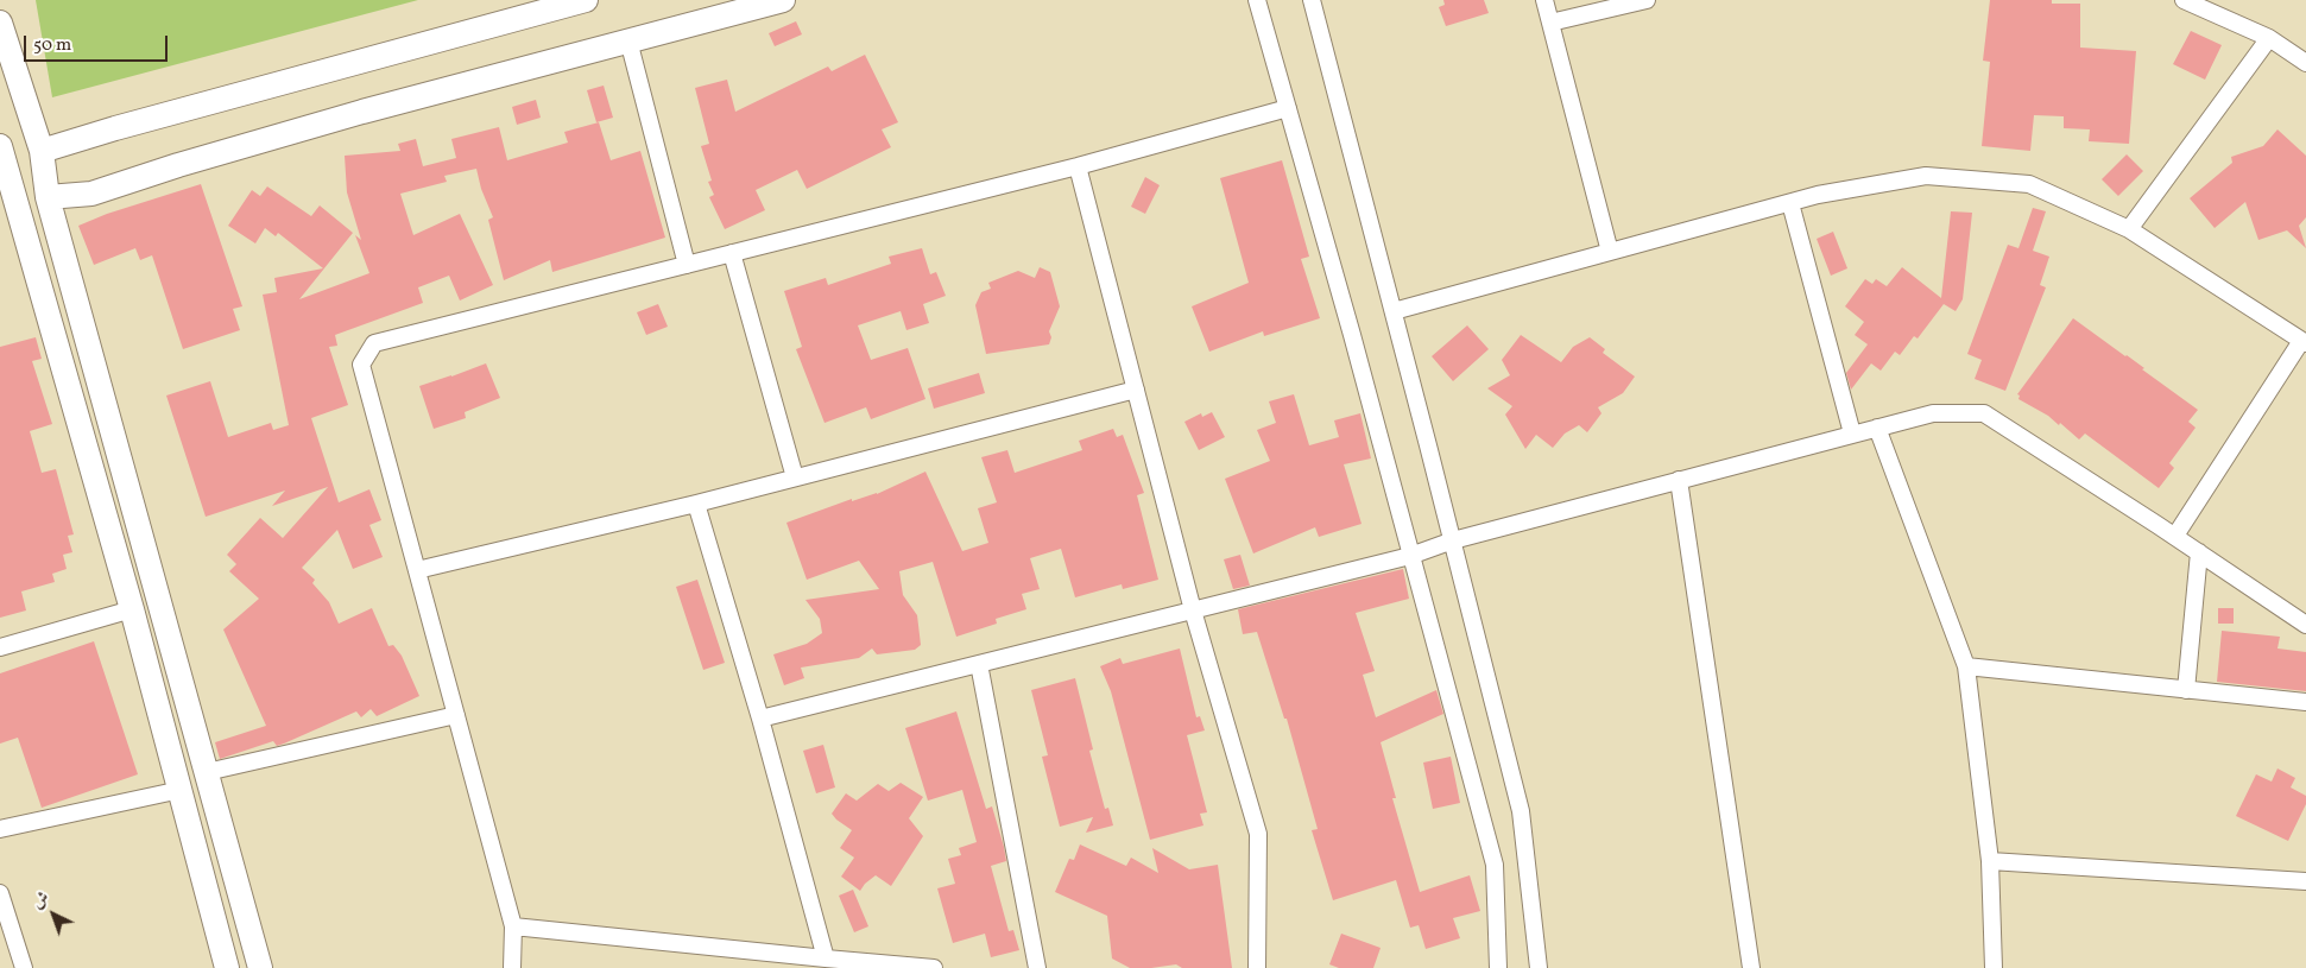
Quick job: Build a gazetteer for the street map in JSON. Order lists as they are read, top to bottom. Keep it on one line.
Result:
{"scale_bar":"50 m","north":"top left"}
